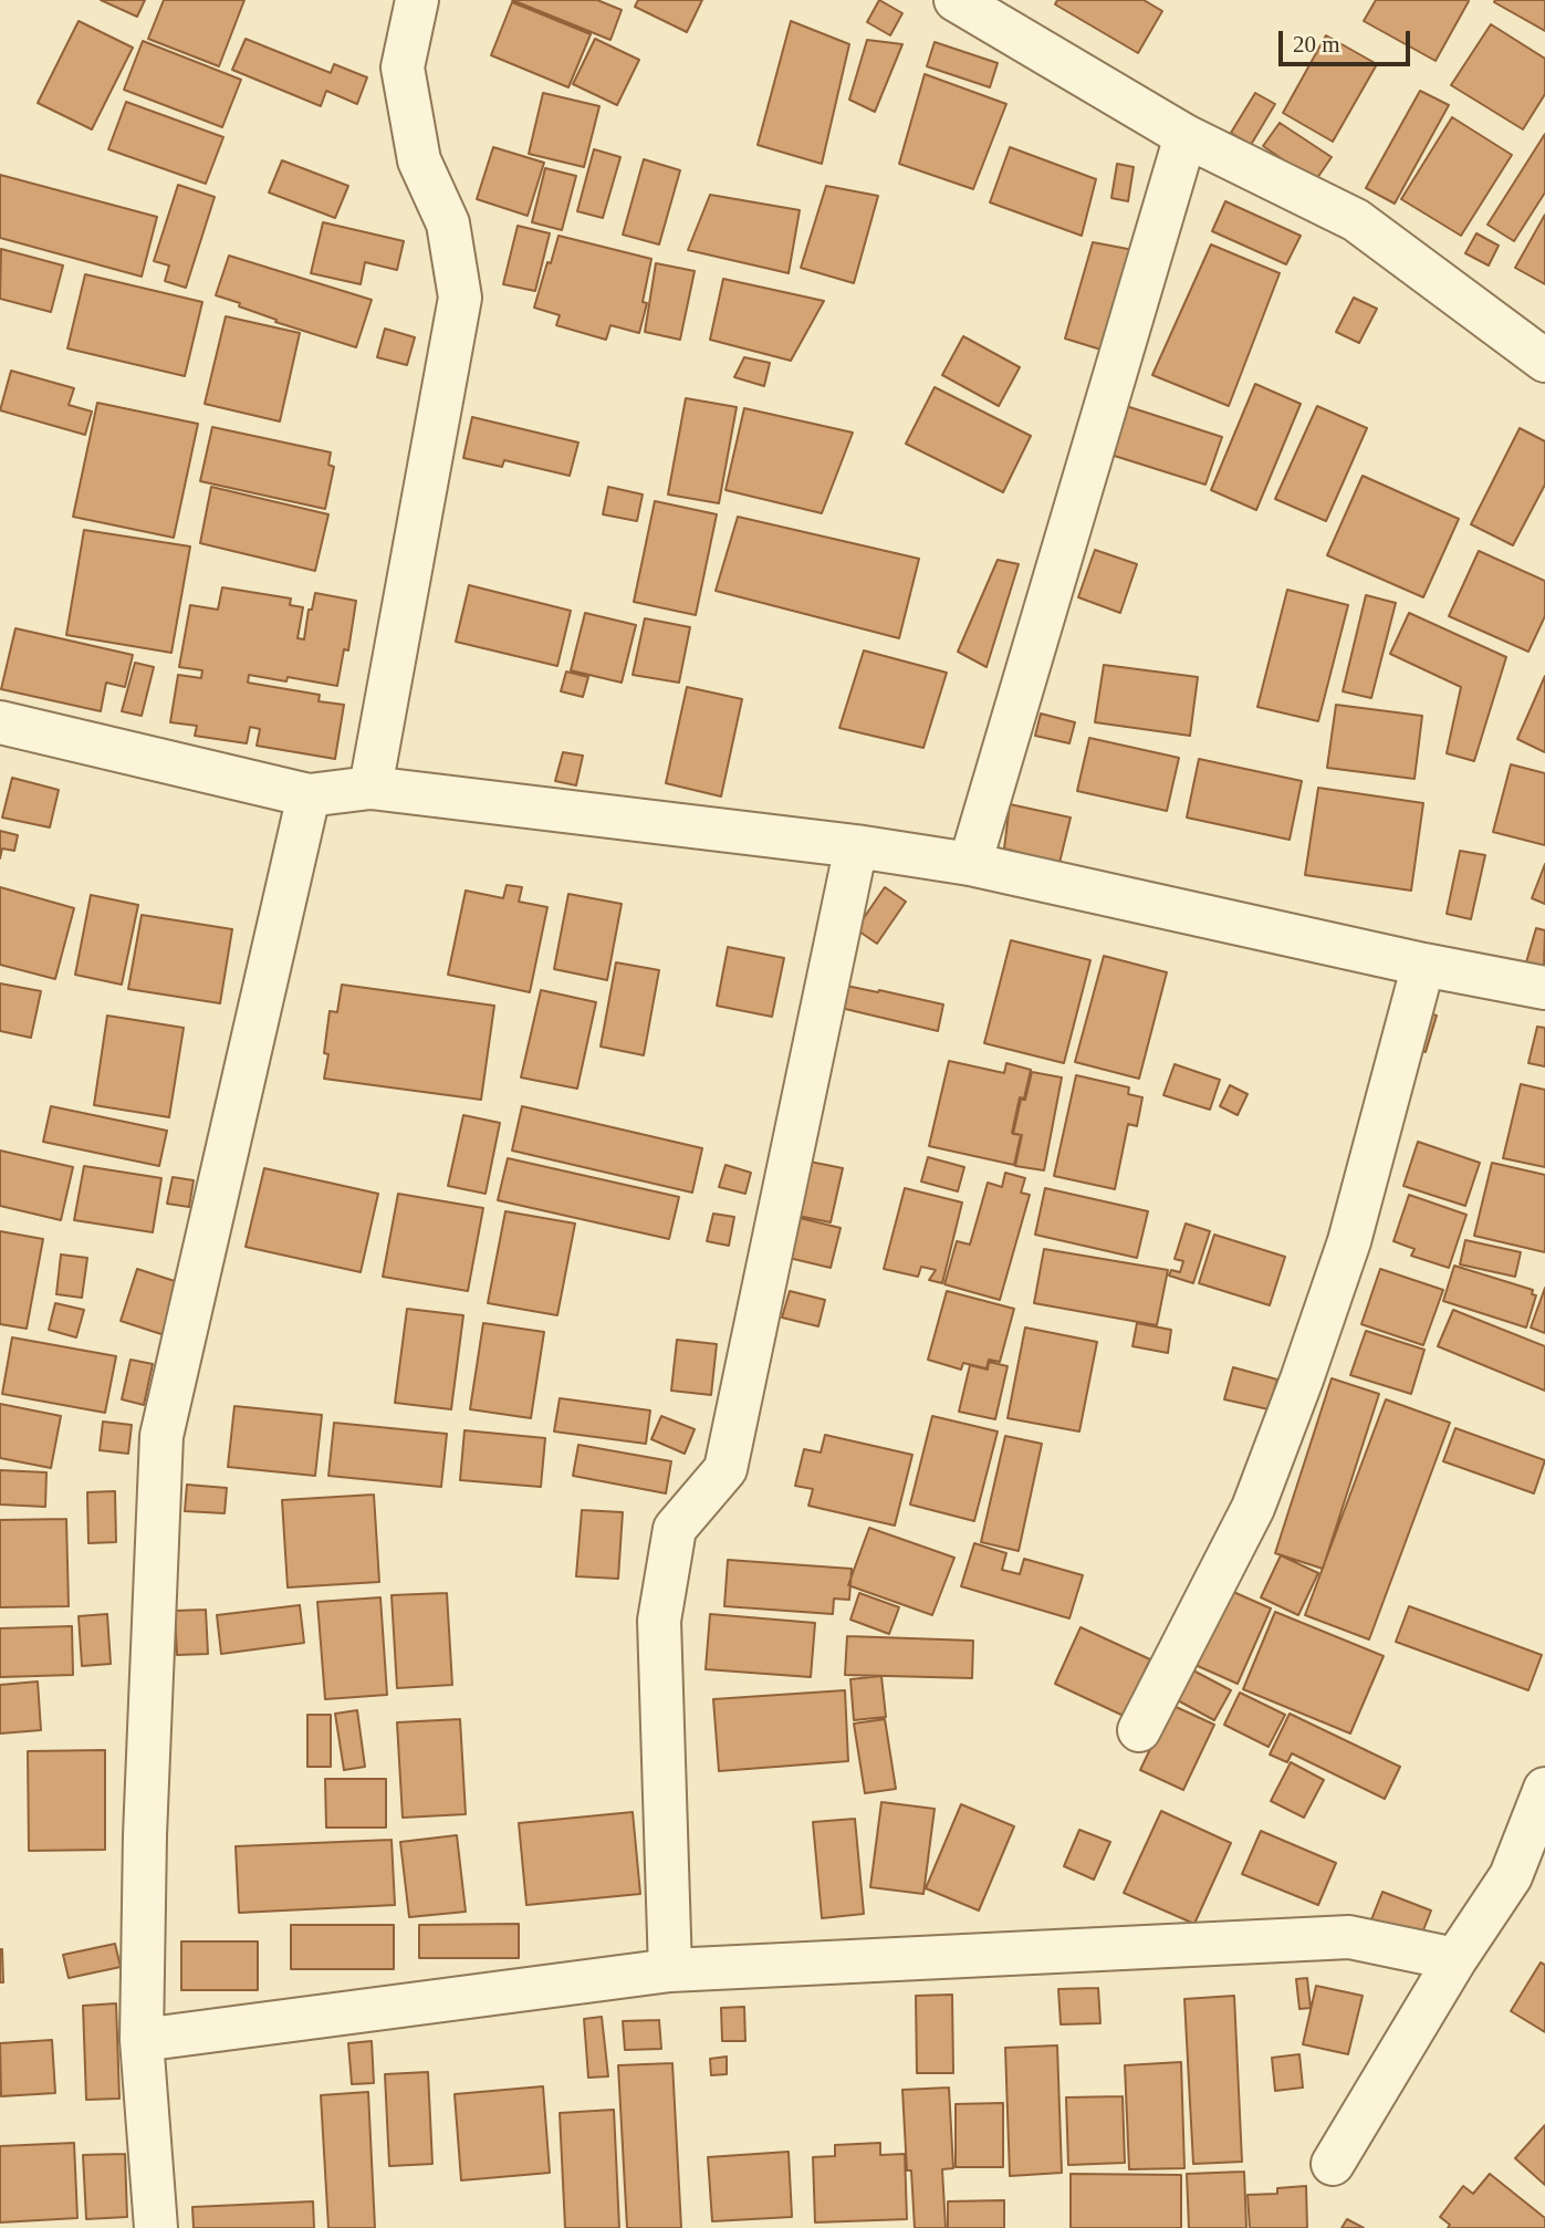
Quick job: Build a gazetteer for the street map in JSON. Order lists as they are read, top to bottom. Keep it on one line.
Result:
{"scale_bar":"20 m"}
